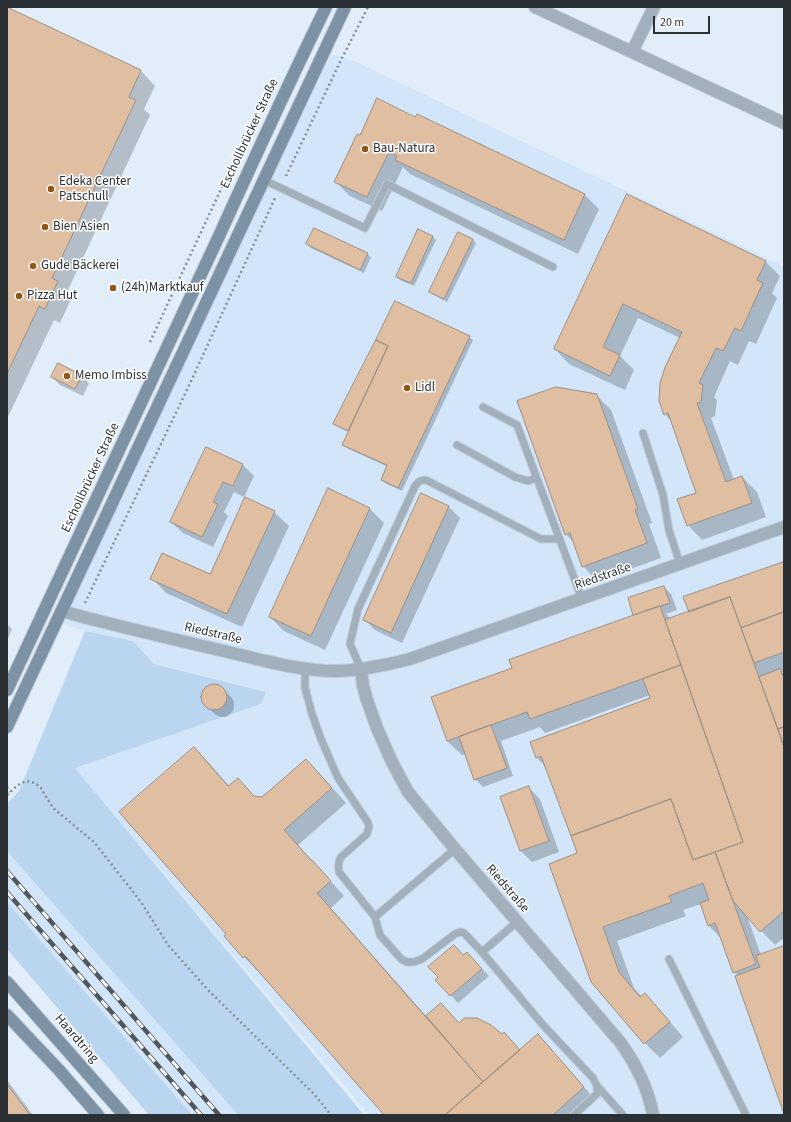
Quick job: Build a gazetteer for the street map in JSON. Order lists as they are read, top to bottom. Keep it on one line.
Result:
{"streets":{"main road":["Eschollbrücker Straße","Haardtring"],"street":["Riedstraße"]},"places":["Bau-Natura","Edeka Center Patschull","Bien Asien","Gude Bäckerei","(24h)Marktkauf","Pizza Hut","Memo Imbiss","Lidl"],"scale_bar":"20 m"}
